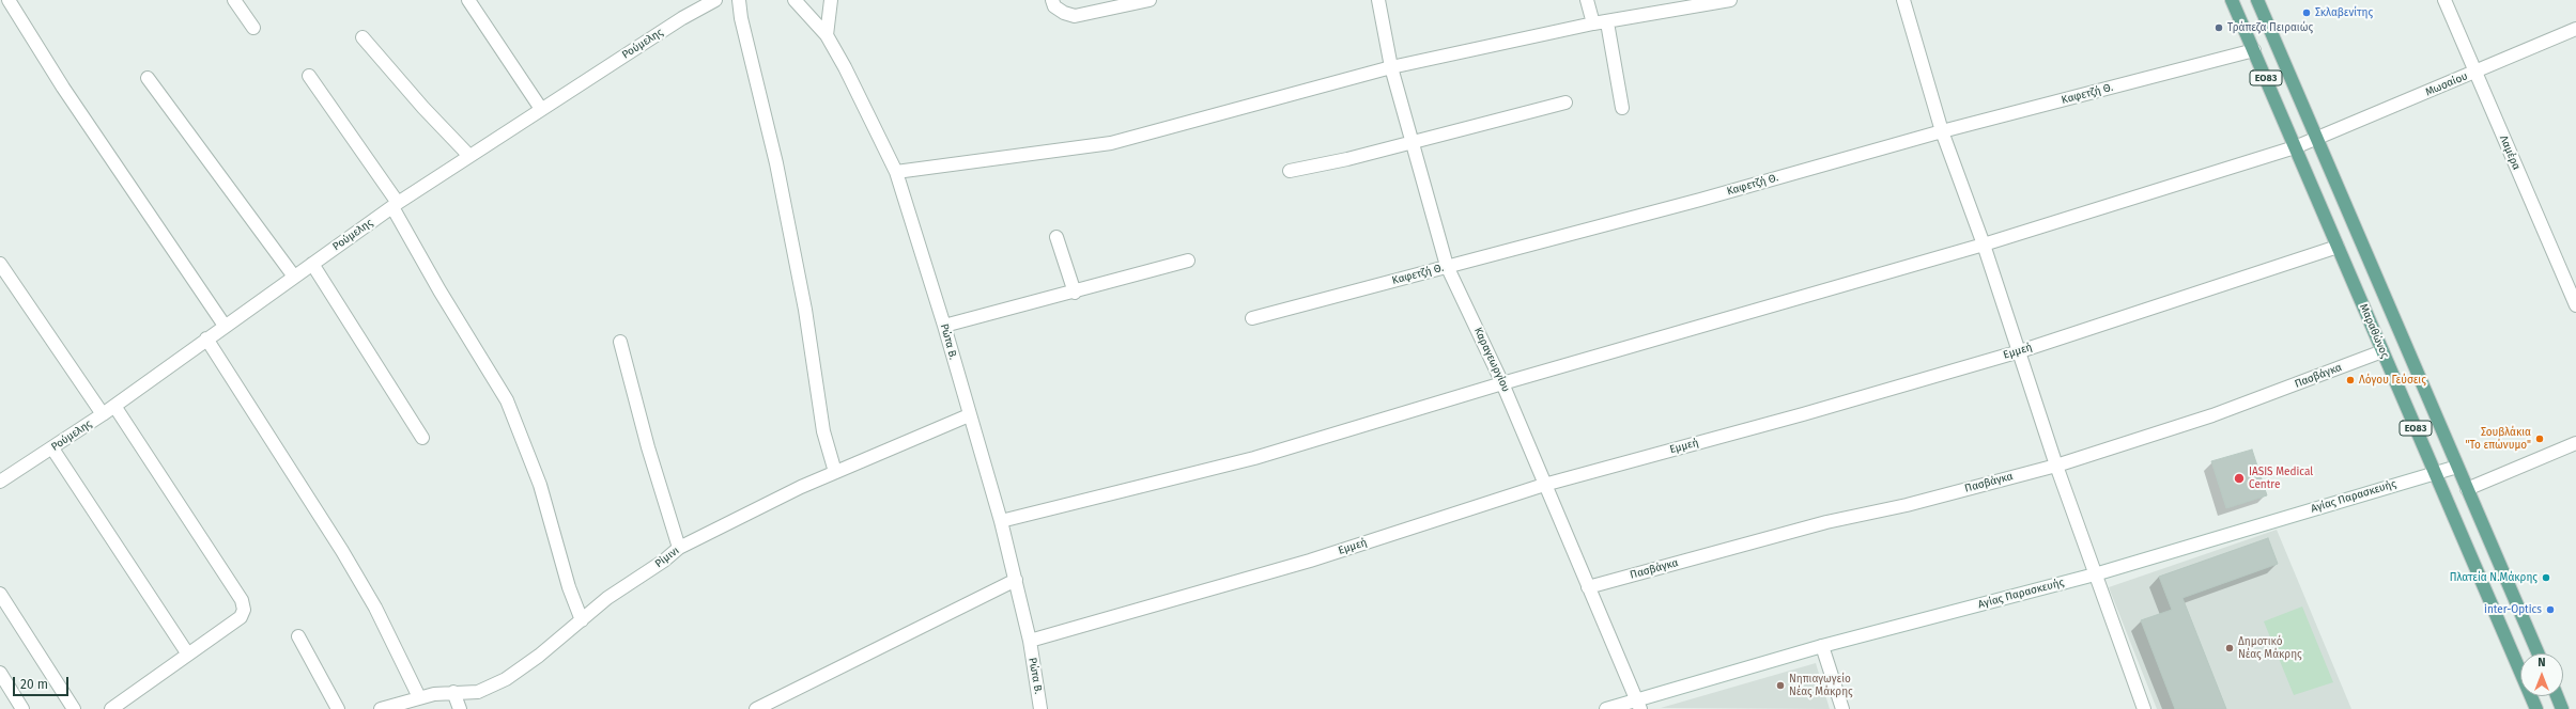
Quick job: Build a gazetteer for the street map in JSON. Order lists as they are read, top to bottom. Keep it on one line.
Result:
{"streets":{"main road":["ΕΟ83","Μαραθώνος"],"street":["Ρούμελης","Μωσαίου","Καφετζή Θ.","Λαμέρα","Ρώτα Β.","Εμμεή","Καραγεωργίου","Πασβάγκα","Αγίας Παρασκευής","Ρίμινι"]},"crossings":[["ΕΟ83","Μωσαίου"],["ΕΟ83","Αγίας Παρασκευής"],["Μωσαίου","Λαμέρα"],["Μωσαίου","Μαραθώνος"],["Μωσαίου","Ρώτα Β."],["Μωσαίου","Καραγεωργίου"],["Καφετζή Θ.","Μαραθώνος"],["Καφετζή Θ.","Καραγεωργίου"],["Μαραθώνος","Εμμεή"],["Μαραθώνος","Πασβάγκα"],["Μαραθώνος","Αγίας Παρασκευής"],["Ρώτα Β.","Εμμεή"],["Ρώτα Β.","Ρίμινι"],["Εμμεή","Καραγεωργίου"],["Καραγεωργίου","Πασβάγκα"],["Καραγεωργίου","Αγίας Παρασκευής"]],"places":["Σκλαβενίτης","Τράπεζα Πειραιώς","Λόγου Γεύσεις","Σουβλάκια \"Το επώνυμο\"","IASIS Medical Centre","Πλατεία Ν.Μάκρης","inter-Optics","Δημοτικό Νέας Μάκρης","Νηπιαγωγείο Νέας Μάκρης"],"scale_bar":"20 m","north":"top"}
